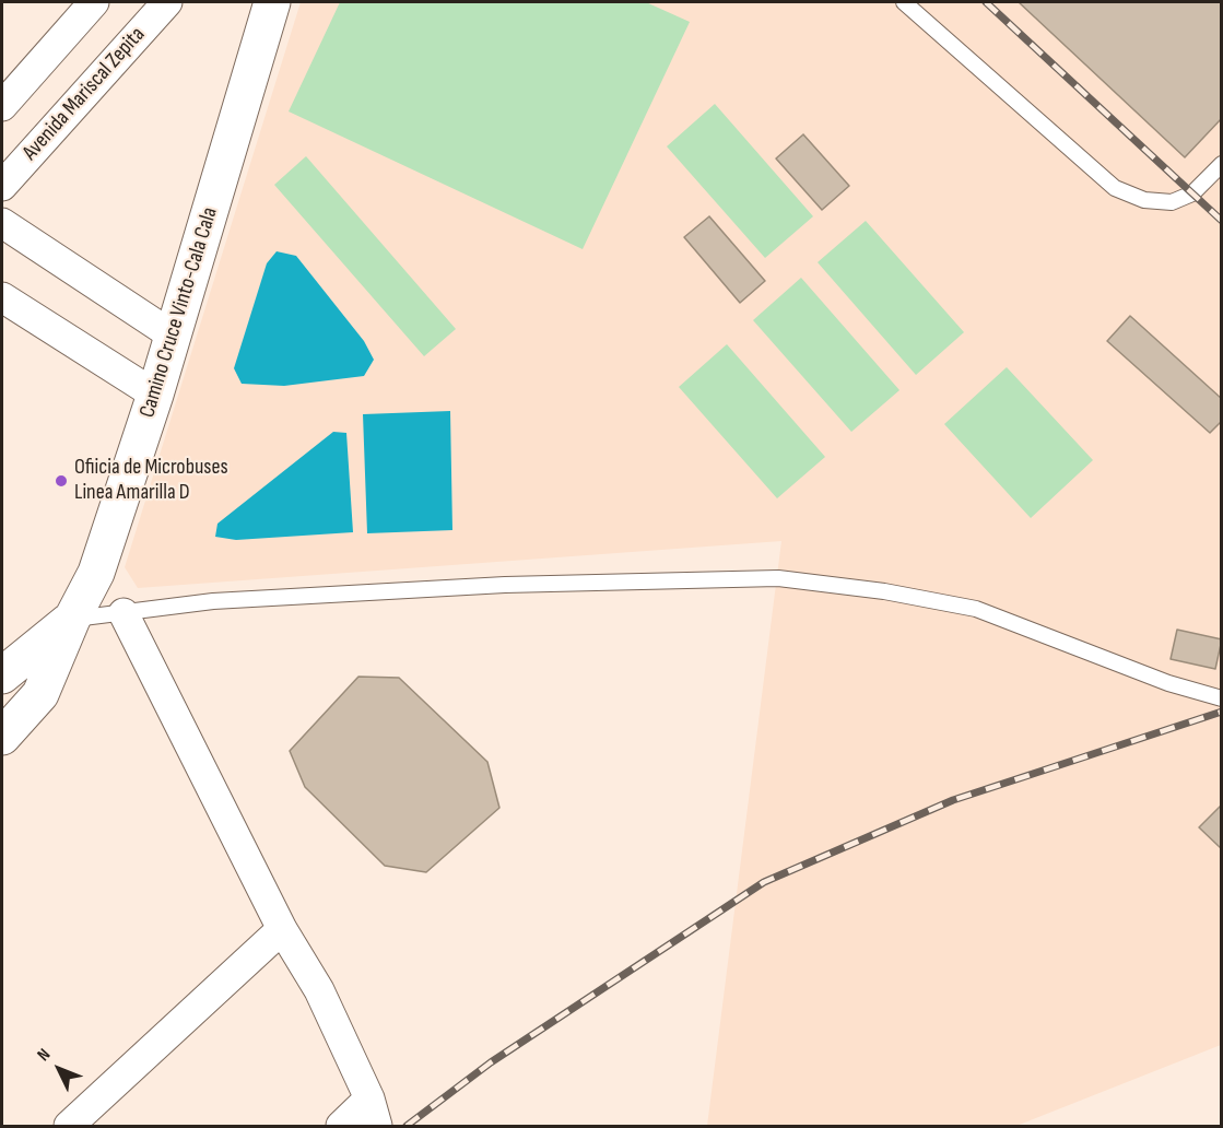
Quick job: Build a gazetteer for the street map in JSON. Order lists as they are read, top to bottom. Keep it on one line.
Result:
{"streets":{"main road":["Camino Cruce Vinto-Cala Cala"],"street":["Avenida Mariscal Zepita"]},"places":["Ofiicia de Microbuses Linea Amarilla D"],"north":"top left"}
